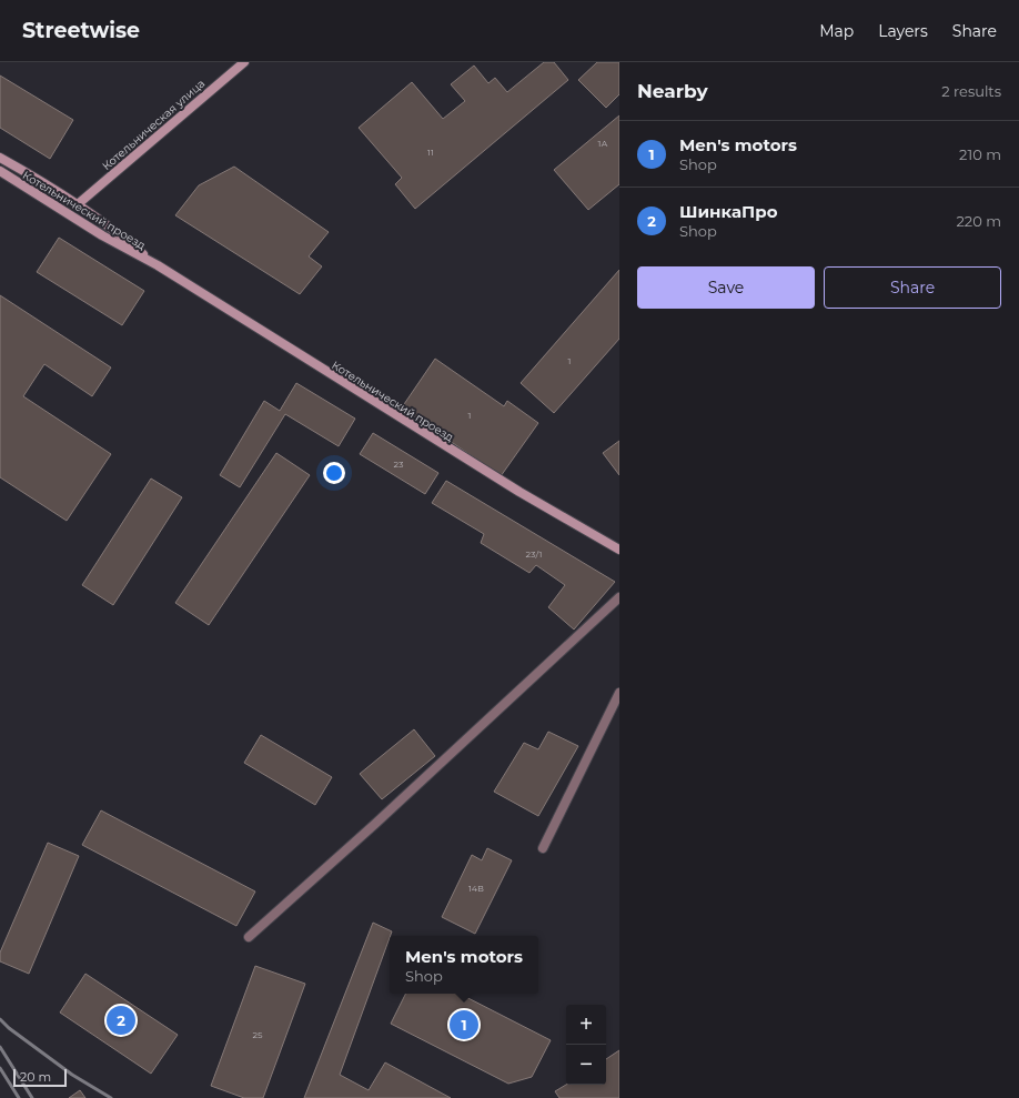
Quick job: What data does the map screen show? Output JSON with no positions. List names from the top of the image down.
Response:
{
  "streets": {
    "street": ["Котельническая улица", "Котельнический проезд"]
  },
  "crossings": [
    ["Котельническая улица", "Котельнический проезд"]
  ],
  "house_numbers": [
    "1А",
    "11",
    "1",
    "1",
    "23",
    "23/1",
    "14В",
    "25"
  ],
  "scale_bar": "20 m",
  "page": {
    "header": "Streetwise",
    "nav": ["Map", "Layers", "Share"],
    "heading": ["Nearby", "2 results"],
    "list": [
      {
        "mark": "1",
        "name": "Men's motors",
        "note": "Shop",
        "value": "210 m"
      },
      {
        "mark": "2",
        "name": "ШинкаПро",
        "note": "Shop",
        "value": "220 m"
      }
    ],
    "buttons": ["Save", "Share"],
    "popup": ["Men's motors", "Shop"],
    "pins": ["2", "1"],
    "map_buttons": ["+", "−"],
    "scale": "20 m"
  }
}
